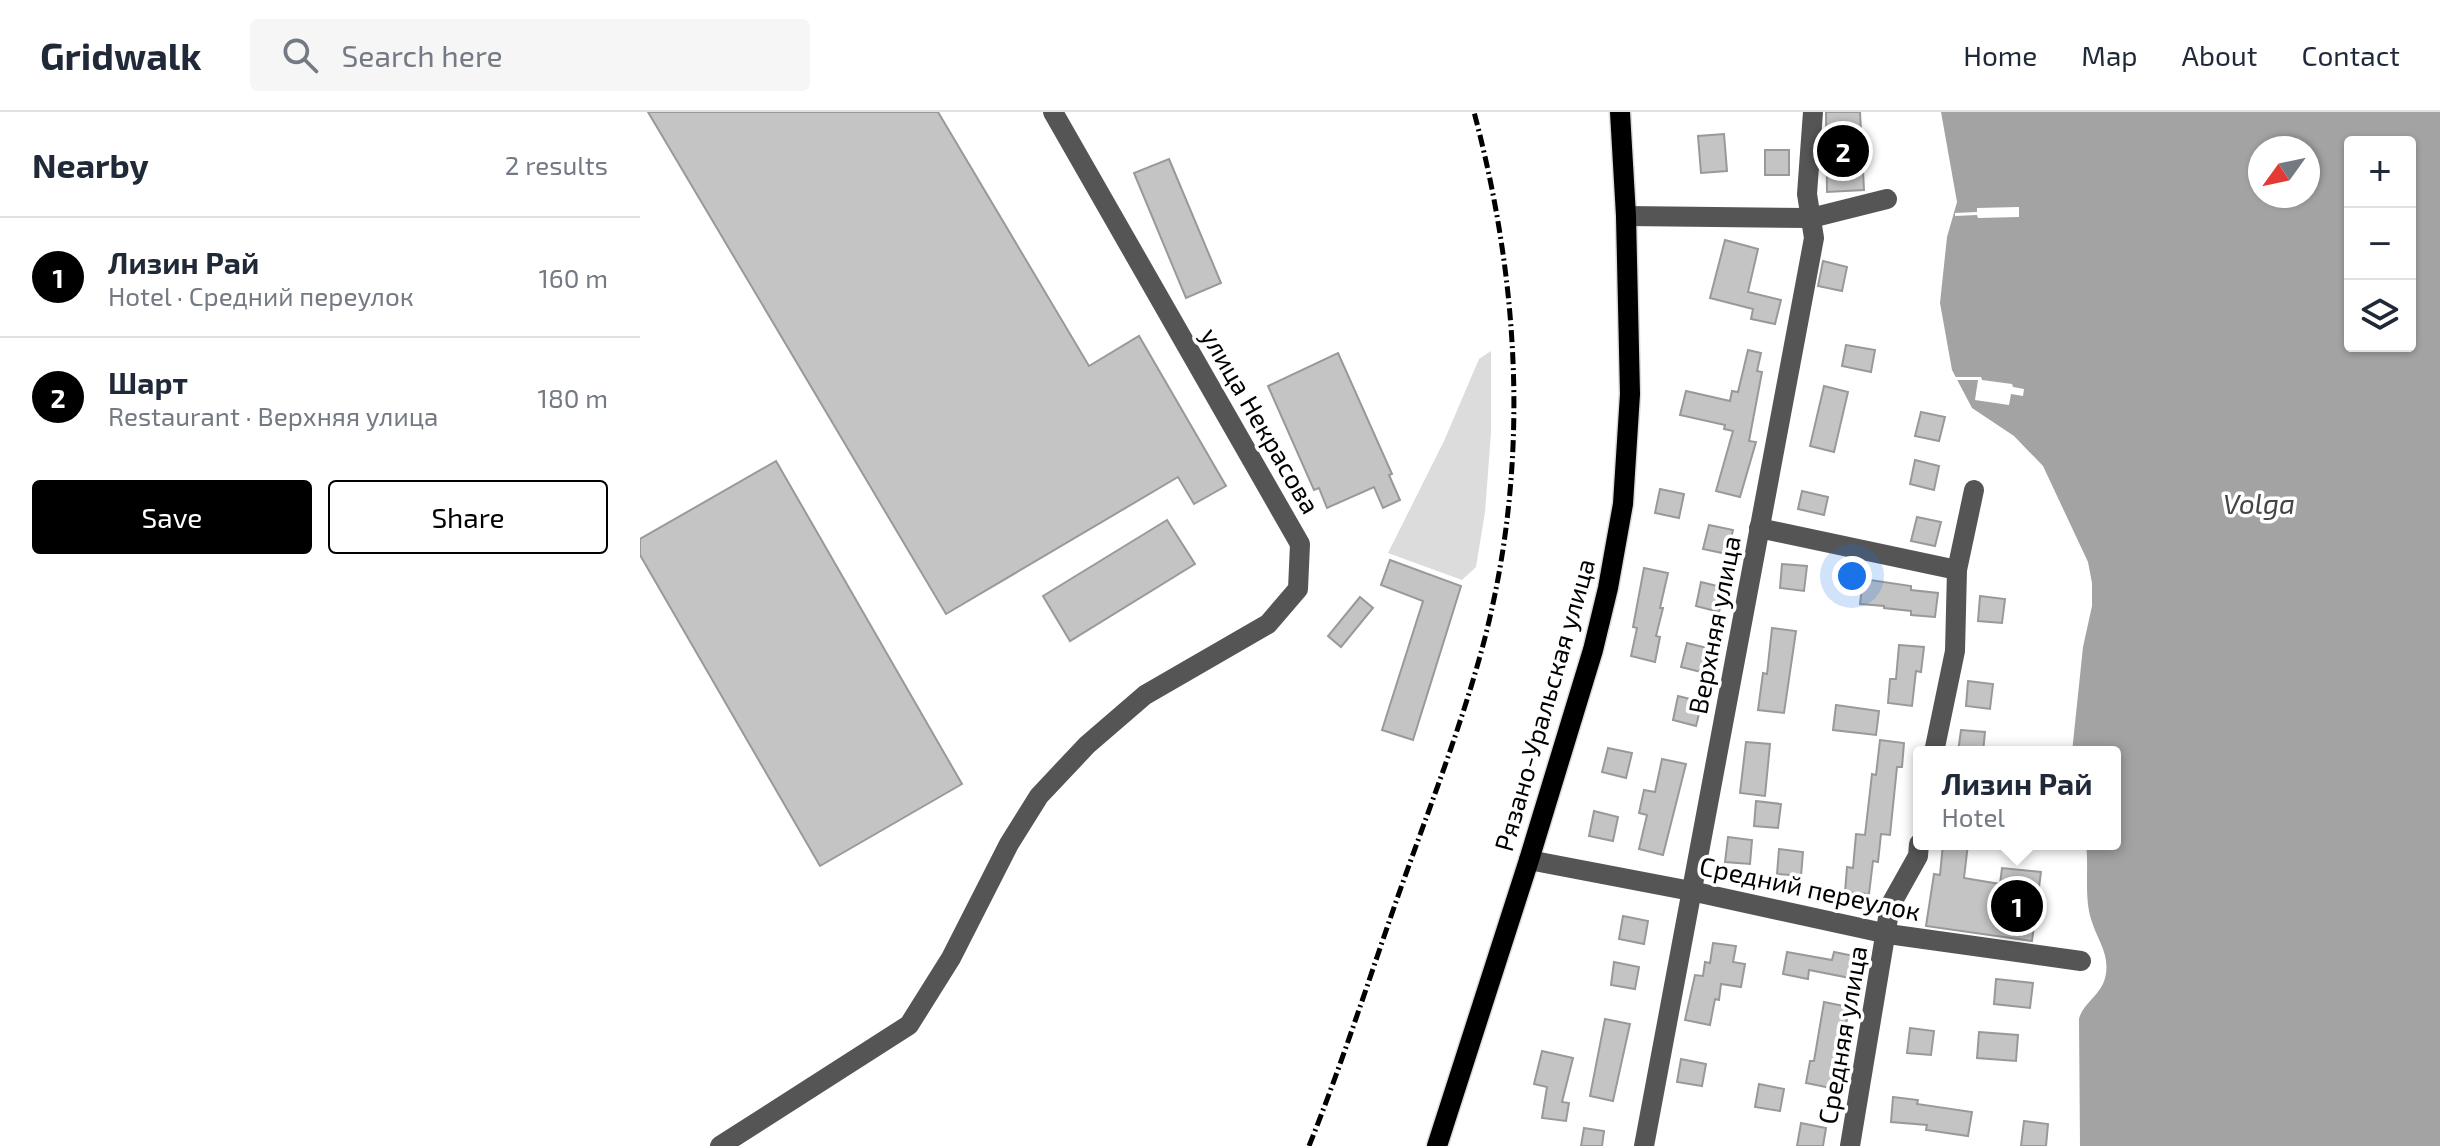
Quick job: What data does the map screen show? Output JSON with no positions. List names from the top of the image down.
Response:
{
  "streets": {
    "main road": ["Рязано-Уральская улица"],
    "street": [
      "улица Некрасова",
      "Верхняя улица",
      "Средний переулок",
      "Средняя улица"
    ]
  },
  "crossings": [
    ["Верхняя улица", "Средний переулок"],
    ["Рязано-Уральская улица", "Средний переулок"],
    ["Средний переулок", "Средняя улица"]
  ],
  "water": ["Volga"],
  "north": "bottom left",
  "page": {
    "header": "Gridwalk",
    "search": "Search here",
    "nav": [
      "Home",
      "Map",
      "About",
      "Contact"
    ],
    "heading": ["Nearby", "2 results"],
    "pins": ["2", "1"],
    "map_buttons": ["+", "−"],
    "list": [
      {
        "mark": "1",
        "name": "Лизин Рай",
        "note": "Hotel · Средний переулок",
        "value": "160 m"
      },
      {
        "mark": "2",
        "name": "Шарт",
        "note": "Restaurant · Верхняя улица",
        "value": "180 m"
      }
    ],
    "buttons": ["Save", "Share"],
    "popup": ["Лизин Рай", "Hotel"]
  }
}
